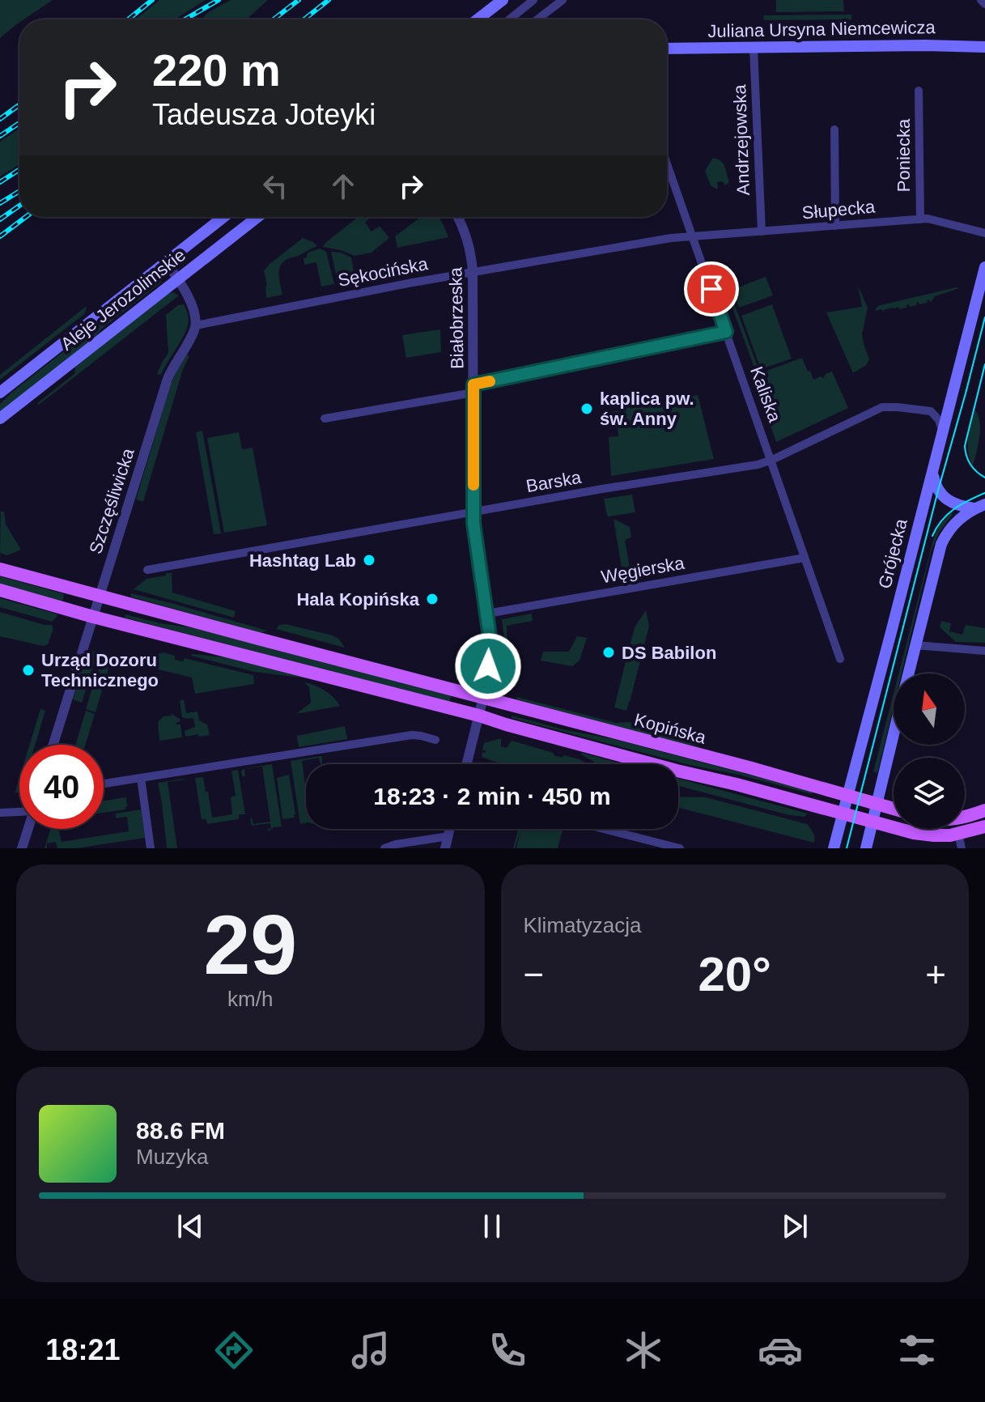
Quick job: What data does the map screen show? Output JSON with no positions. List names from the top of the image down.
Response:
{
  "streets": {
    "main road": [
      "Juliana Ursyna Niemcewicza",
      "Aleje Jerozolimskie",
      "Grójecka",
      "Kopińska"
    ],
    "street": [
      "Andrzejowska",
      "Poniecka",
      "Słupecka",
      "Sękocińska",
      "Białobrzeska",
      "Kaliska",
      "Barska",
      "Szczęśliwicka",
      "Węgierska"
    ]
  },
  "crossings": [
    ["Juliana Ursyna Niemcewicza", "Andrzejowska"],
    ["Andrzejowska", "Słupecka"],
    ["Poniecka", "Słupecka"],
    ["Słupecka", "Sękocińska"],
    ["Słupecka", "Kaliska"],
    ["Sękocińska", "Białobrzeska"],
    ["Sękocińska", "Kaliska"],
    ["Sękocińska", "Szczęśliwicka"],
    ["Białobrzeska", "Barska"],
    ["Białobrzeska", "Węgierska"],
    ["Białobrzeska", "Kopińska"],
    ["Kaliska", "Barska"],
    ["Kaliska", "Węgierska"],
    ["Barska", "Grójecka"],
    ["Szczęśliwicka", "Kopińska"],
    ["Grójecka", "Kopińska"]
  ],
  "places": [
    "kaplica pw. św. Anny",
    "Hashtag Lab",
    "Hala Kopińska",
    "DS Babilon",
    "Urząd Dozoru Technicznego"
  ],
  "north": "top",
  "page": {
    "turn": ["220 m", "Tadeusza Joteyki"],
    "limit": "40",
    "trip": "18:23 · 2 min · 450 m",
    "tile": [
      ["29", "km/h"],
      "Klimatyzacja"
    ],
    "heat": ["−", "20°", "+"],
    "song": ["88.6 FM", "Muzyka"],
    "tabs": "18:21"
  }
}
